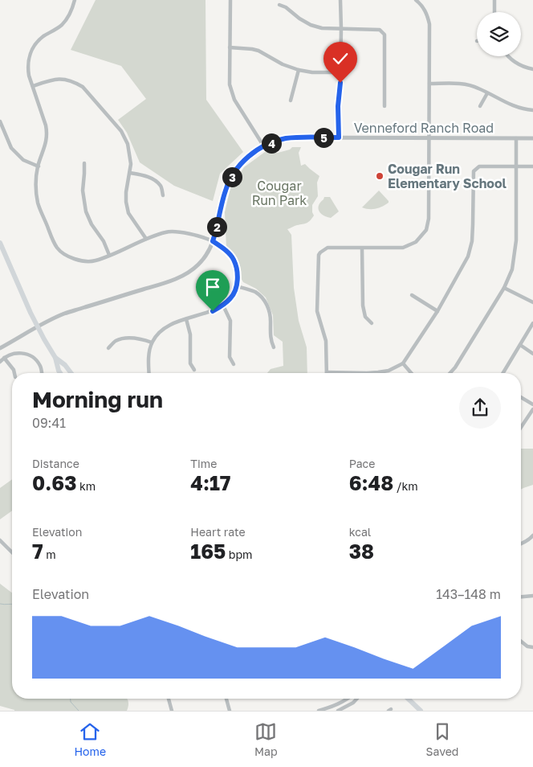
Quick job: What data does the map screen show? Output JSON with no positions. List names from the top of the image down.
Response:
{
  "streets": {
    "street": ["Venneford Ranch Road"]
  },
  "parks": ["Cougar Run Park"],
  "places": ["Cougar Run Elementary School"],
  "page": {
    "pins": [
      "5",
      "4",
      "3",
      "2"
    ],
    "heading": ["Morning run", "09:41"],
    "stats": [
      ["Distance", "0.63 km"],
      ["Time", "4:17"],
      ["Pace", "6:48 /km"],
      ["Elevation", "7 m"],
      ["Heart rate", "165 bpm"],
      ["kcal", "38"]
    ],
    "chart": ["Elevation", "143–148 m"],
    "tabs": ["Home", "Map", "Saved"]
  }
}
